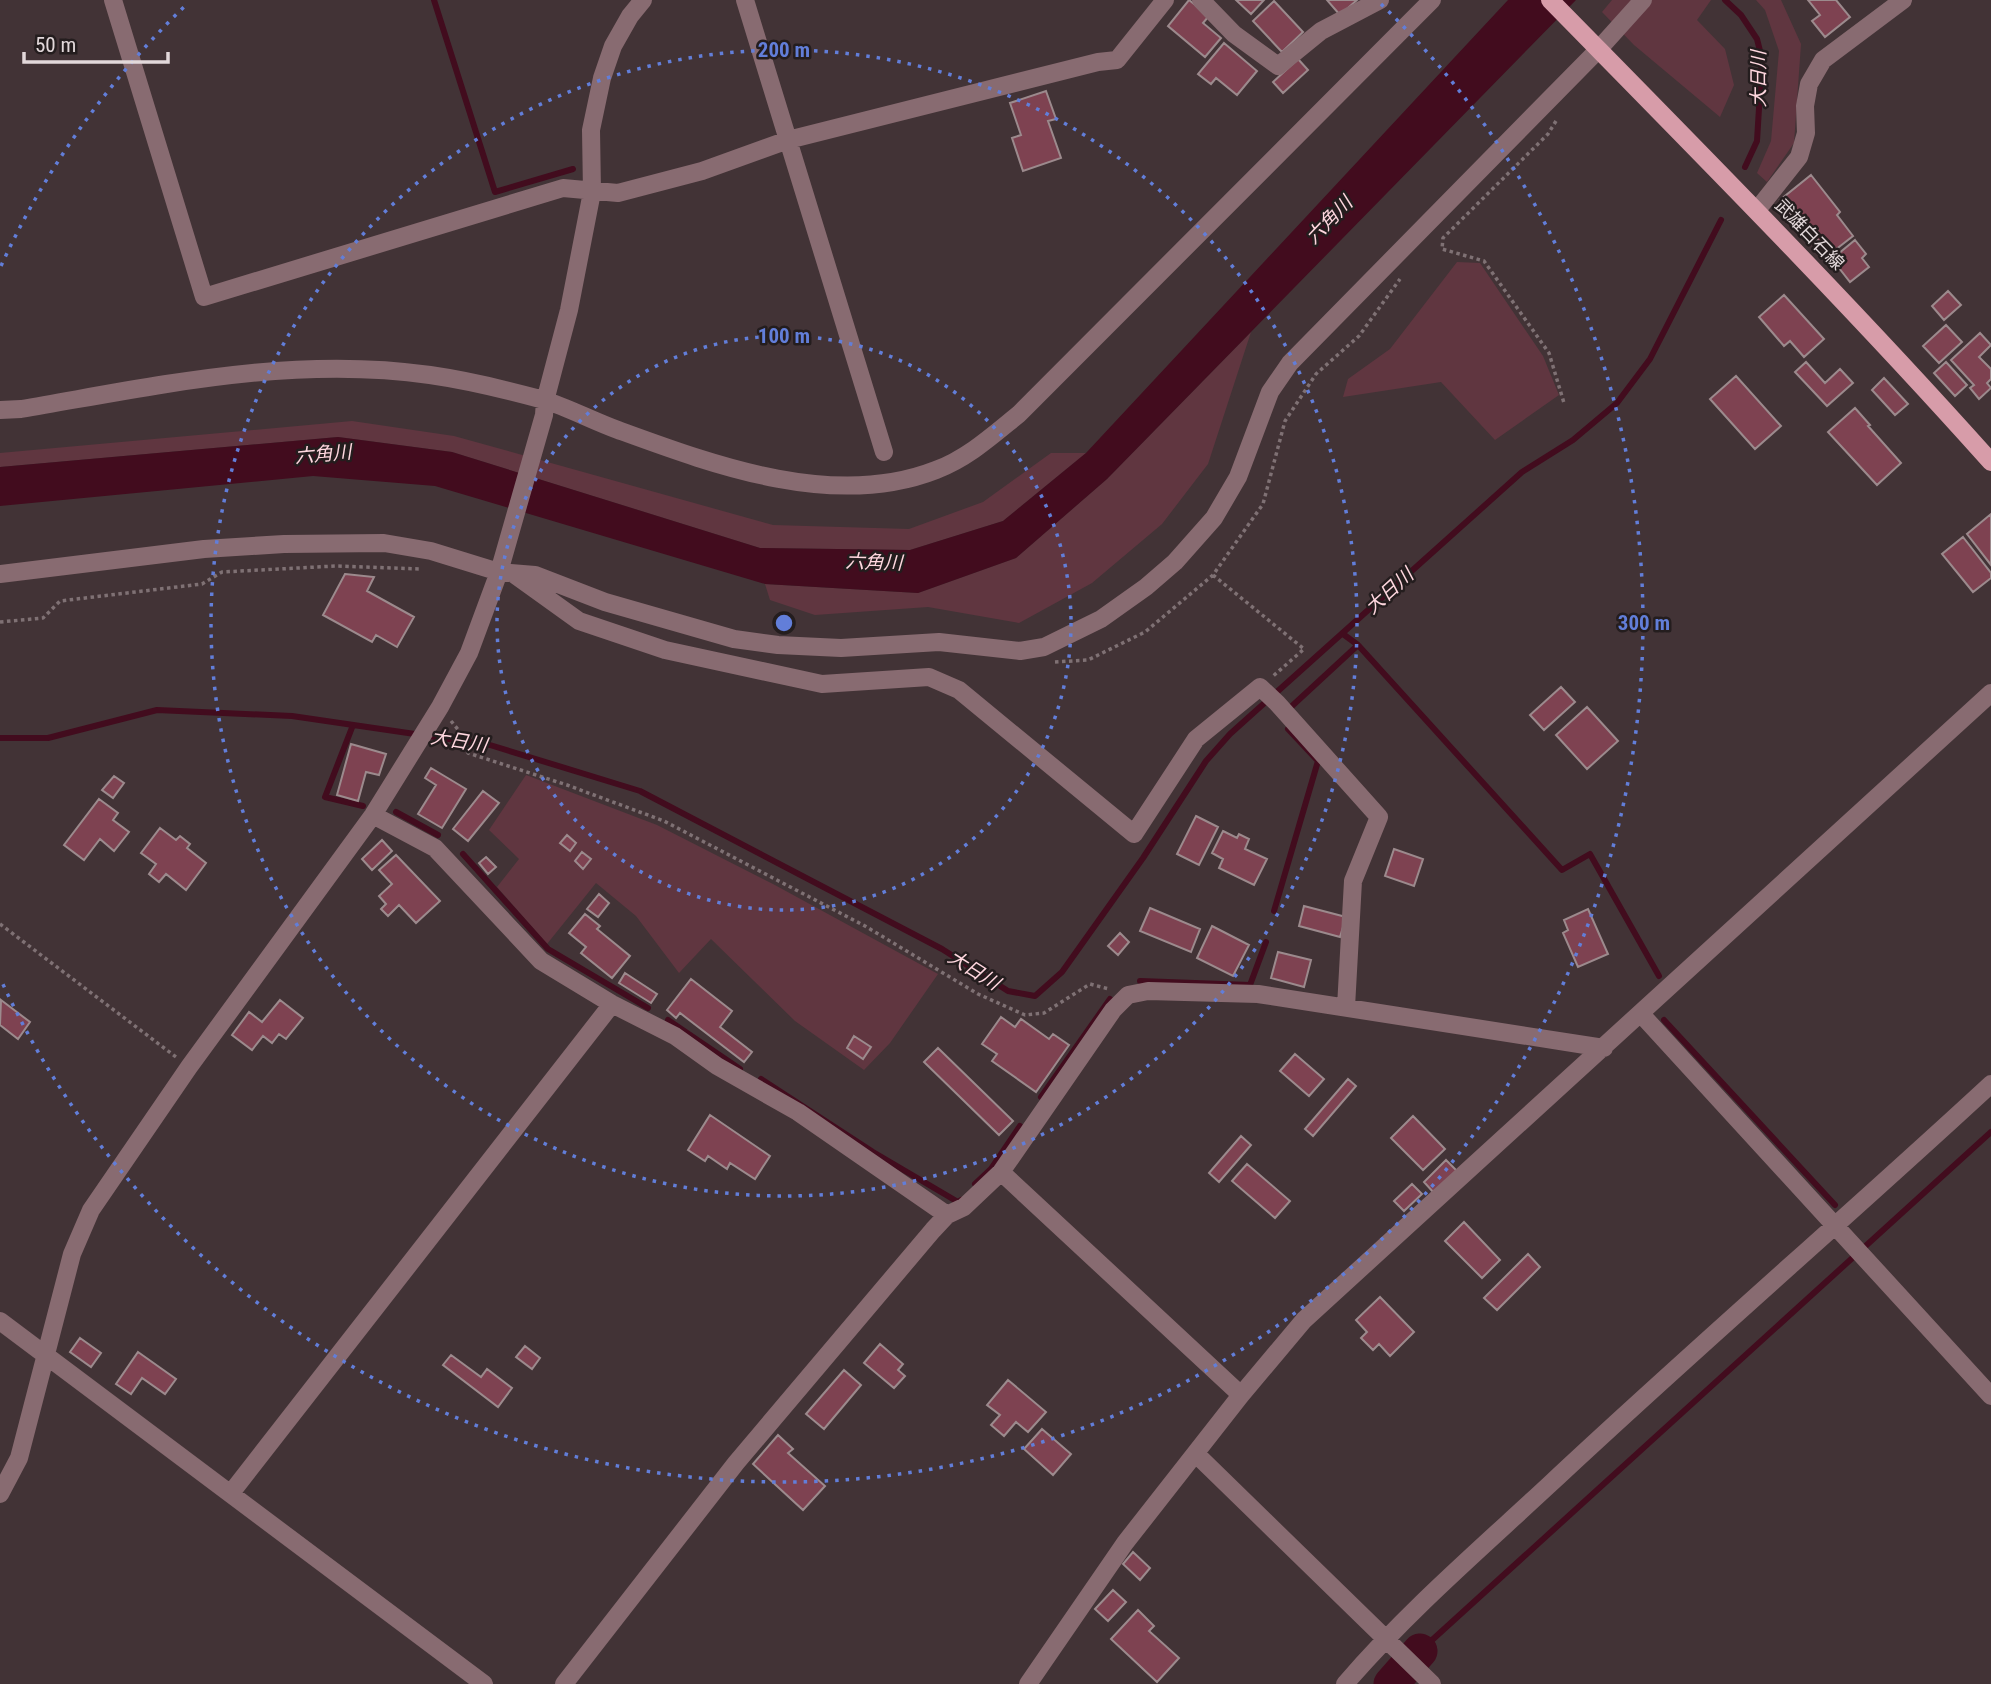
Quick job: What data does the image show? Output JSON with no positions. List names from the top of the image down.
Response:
{
  "streets": {
    "main road": ["武雄白石線"]
  },
  "water": ["大日川", "六角川"],
  "scale_bar": "50 m",
  "rings": ["200 m", "100 m", "300 m"]
}
